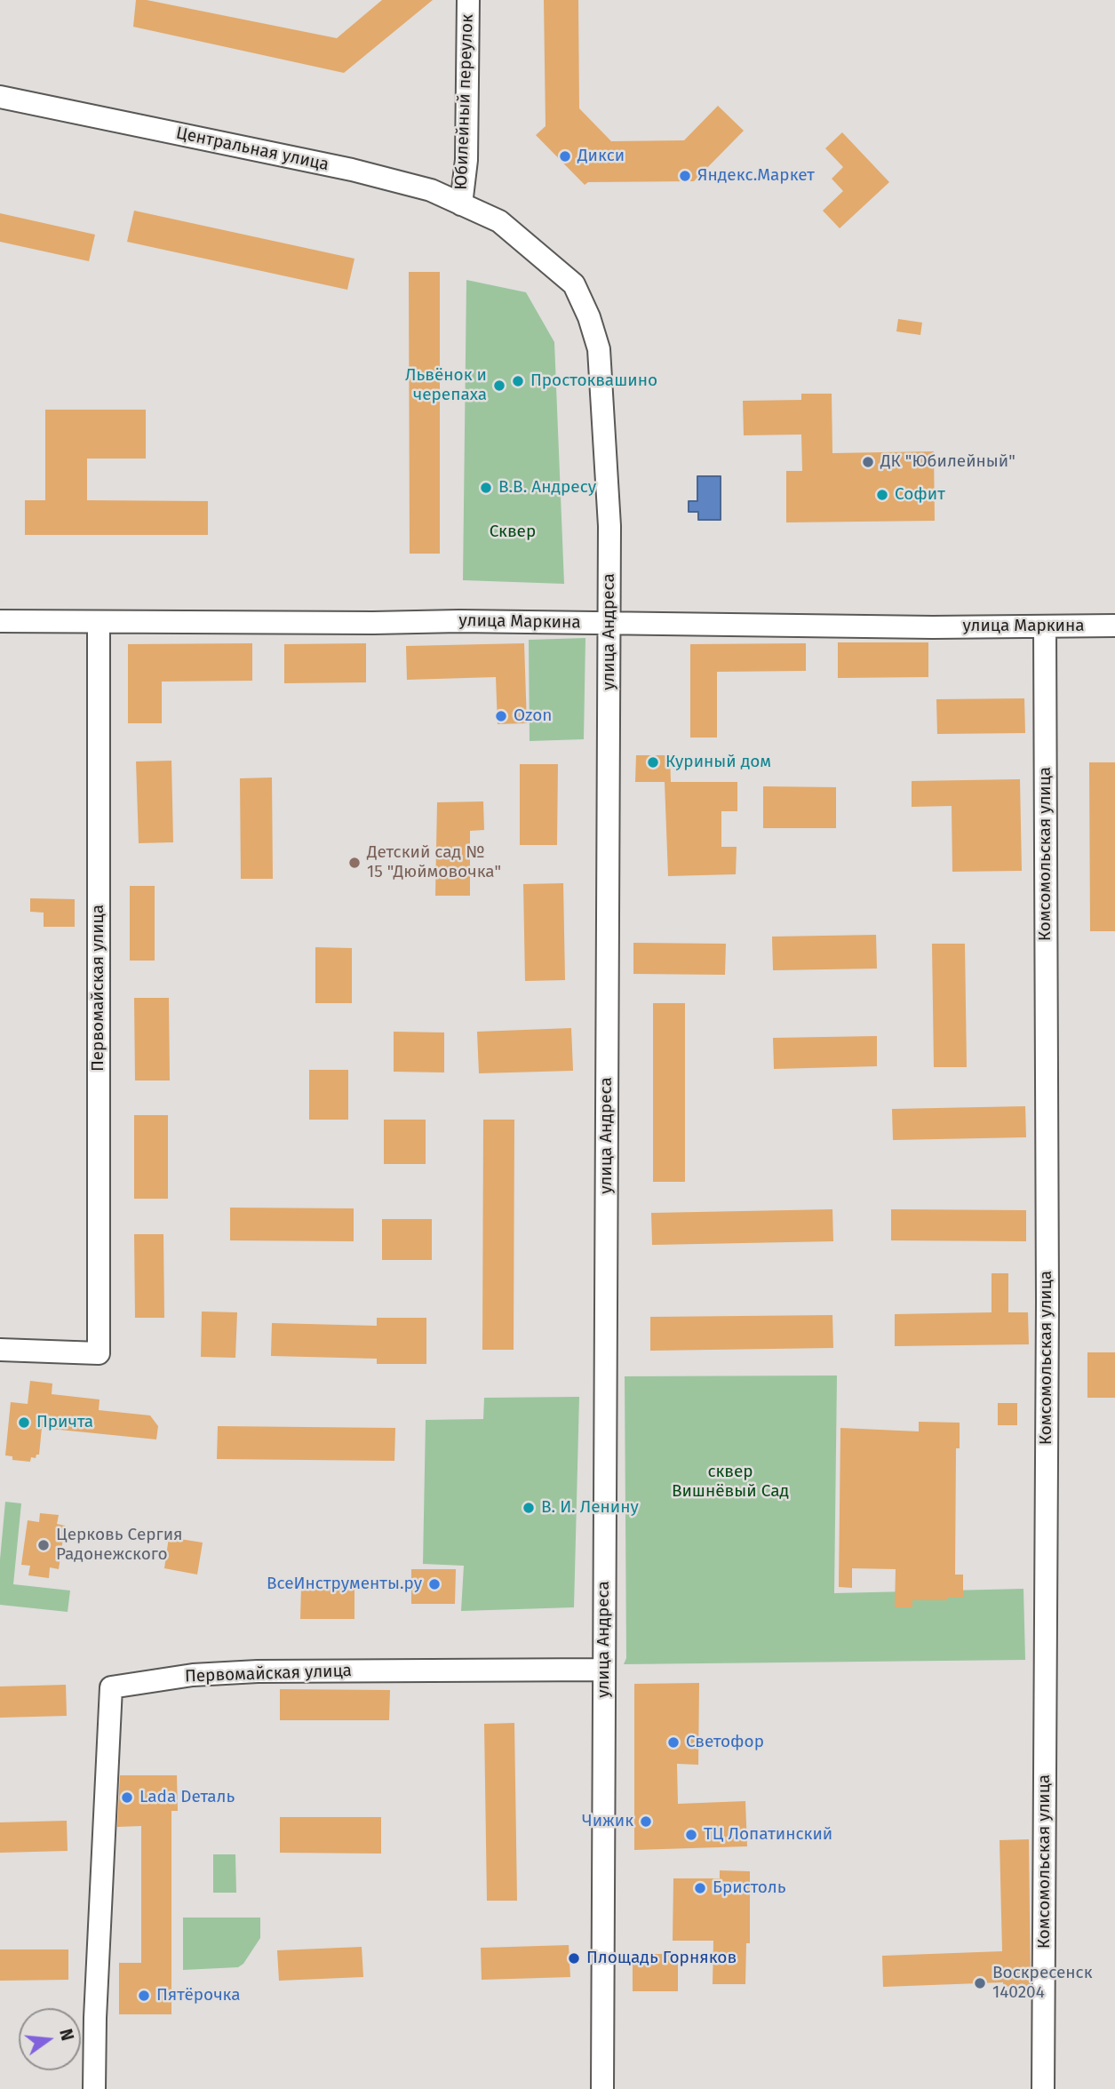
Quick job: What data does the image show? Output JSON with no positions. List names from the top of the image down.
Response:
{
  "streets": {
    "street": [
      "Юбилейный переулок",
      "Центральная улица",
      "улица Маркина",
      "улица Андреса",
      "Комсомольская улица",
      "Первомайская улица"
    ]
  },
  "crossings": [
    ["Юбилейный переулок", "Центральная улица"],
    ["Центральная улица", "улица Андреса"],
    ["улица Маркина", "улица Андреса"],
    ["улица Маркина", "Комсомольская улица"],
    ["улица Маркина", "Первомайская улица"],
    ["улица Андреса", "Первомайская улица"]
  ],
  "parks": ["Сквер", "сквер Вишнёвый Сад"],
  "places": [
    "Дикси",
    "Яндекс.Маркет",
    "Простоквашино",
    "Львёнок и черепаха",
    "ДК \"Юбилейный\"",
    "В.В. Андресу",
    "Софит",
    "Ozon",
    "Куриный дом",
    "Детский сад № 15 \"Дюймовочка\"",
    "Причта",
    "В. И. Ленину",
    "Церковь Сергия Радонежского",
    "ВсеИнструменты.ру",
    "Светофор",
    "Lada Dеталь",
    "Чижик",
    "ТЦ Лопатинский",
    "Бристоль",
    "Площадь Горняков",
    "Воскресенск 140204",
    "Пятёрочка"
  ],
  "north": "right"
}
